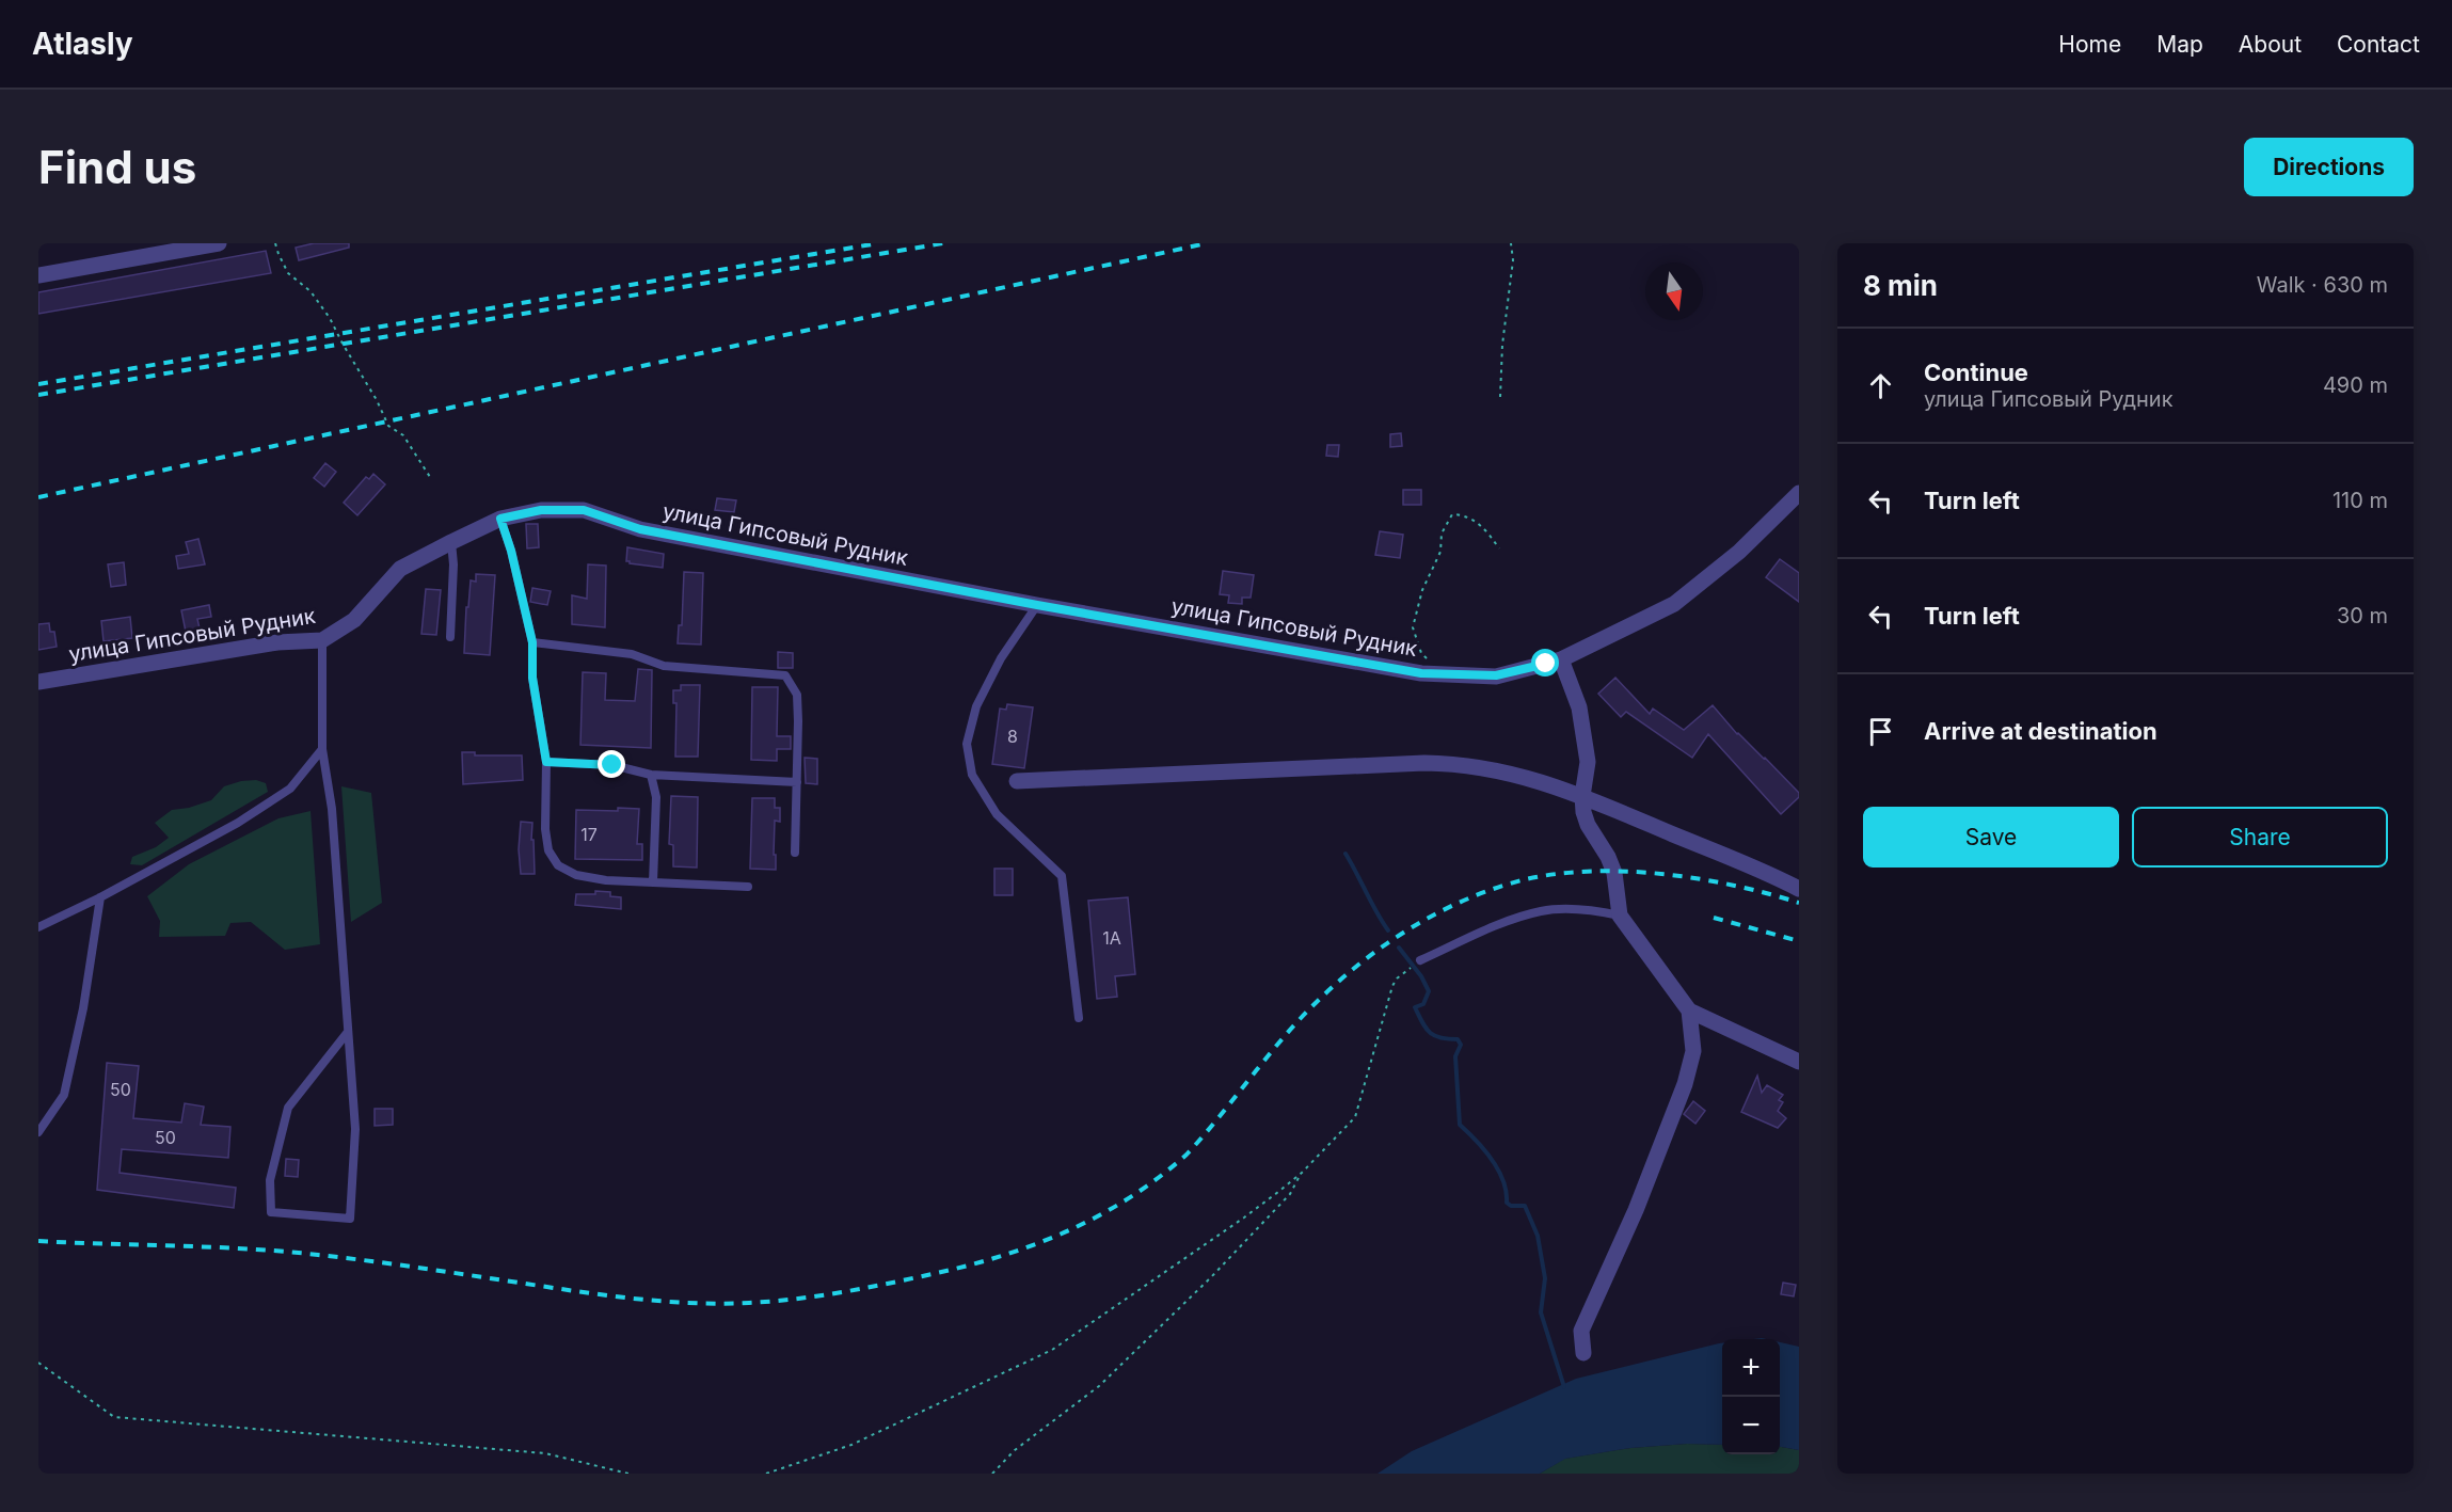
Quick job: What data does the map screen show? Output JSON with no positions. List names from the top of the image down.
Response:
{
  "streets": {
    "street": ["улица Гипсовый Рудник"]
  },
  "house_numbers": [
    "8",
    "17",
    "1А",
    "50",
    "50"
  ],
  "north": "bottom",
  "page": {
    "header": "Atlasly",
    "nav": [
      "Home",
      "Map",
      "About",
      "Contact"
    ],
    "buttons": [
      "Directions",
      ["Save", "Share"]
    ],
    "title": "Find us",
    "heading": ["8 min", "Walk · 630 m"],
    "list": [
      ["Continue", "улица Гипсовый Рудник", "490 m"],
      ["Turn left", "110 m"],
      ["Turn left", "30 m"],
      "Arrive at destination"
    ],
    "map_buttons": ["+", "−"]
  }
}
